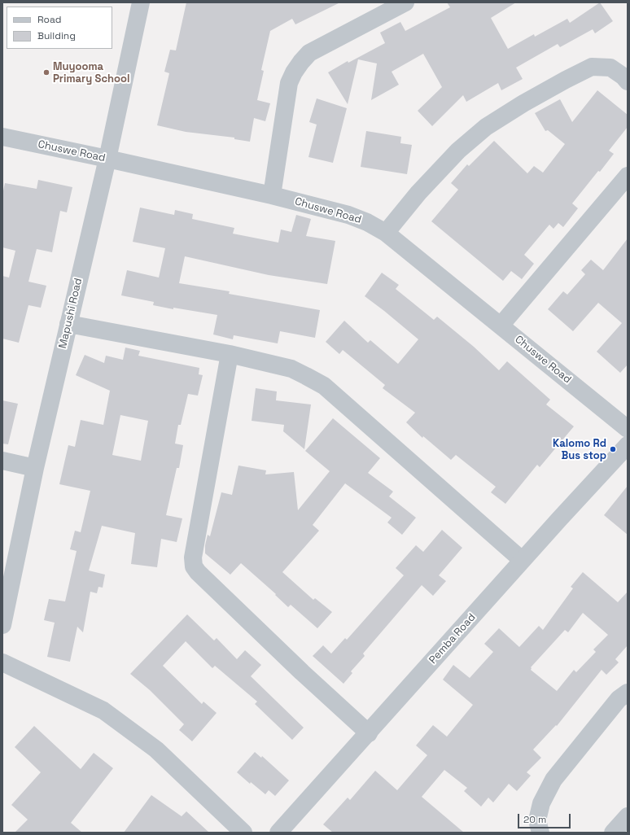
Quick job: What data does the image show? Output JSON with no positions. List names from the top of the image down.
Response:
{
  "streets": {
    "street": ["Chuswe Road", "Mapushi Road", "Pemba Road"]
  },
  "crossings": [
    ["Chuswe Road", "Mapushi Road"]
  ],
  "places": ["Muyooma Primary School", "Kalomo Rd Bus stop"],
  "legend": ["Road", "Building"],
  "scale_bar": "20 m"
}
